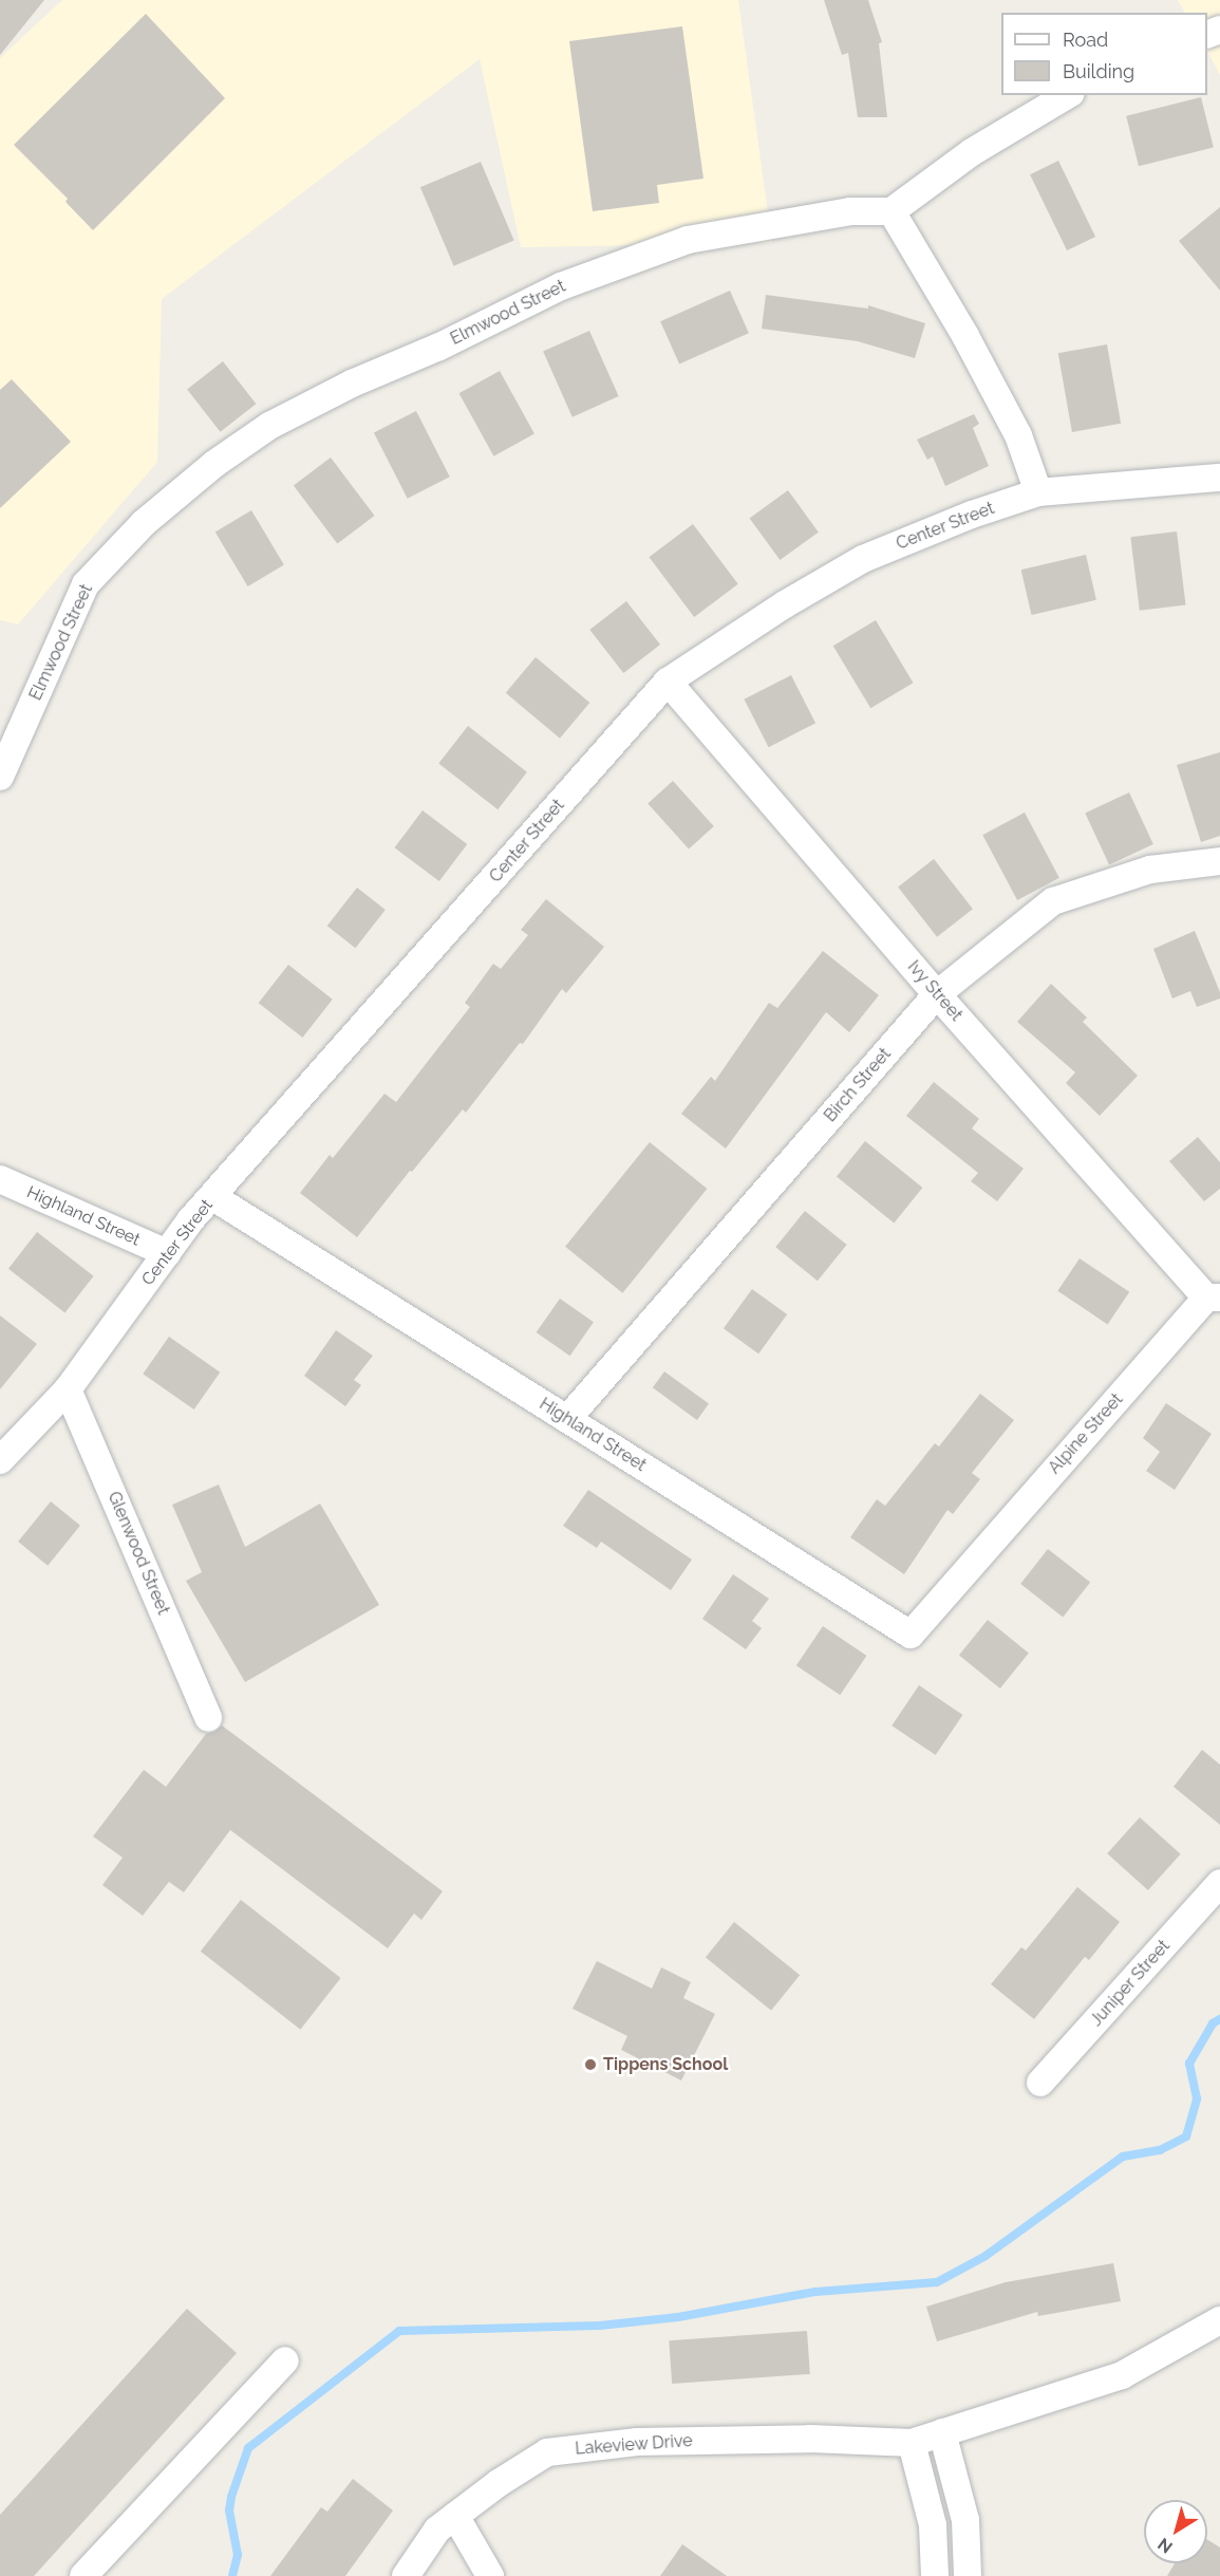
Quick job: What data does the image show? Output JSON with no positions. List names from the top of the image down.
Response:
{
  "streets": {
    "street": [
      "Elmwood Street",
      "Center Street",
      "Ivy Street",
      "Birch Street",
      "Highland Street",
      "Alpine Street",
      "Glenwood Street",
      "Juniper Street",
      "Lakeview Drive"
    ]
  },
  "crossings": [
    ["Center Street", "Ivy Street"],
    ["Center Street", "Highland Street"],
    ["Center Street", "Glenwood Street"],
    ["Ivy Street", "Birch Street"],
    ["Ivy Street", "Alpine Street"],
    ["Birch Street", "Highland Street"],
    ["Highland Street", "Alpine Street"]
  ],
  "places": ["Tippens School"],
  "legend": ["Road", "Building"],
  "north": "bottom left"
}
